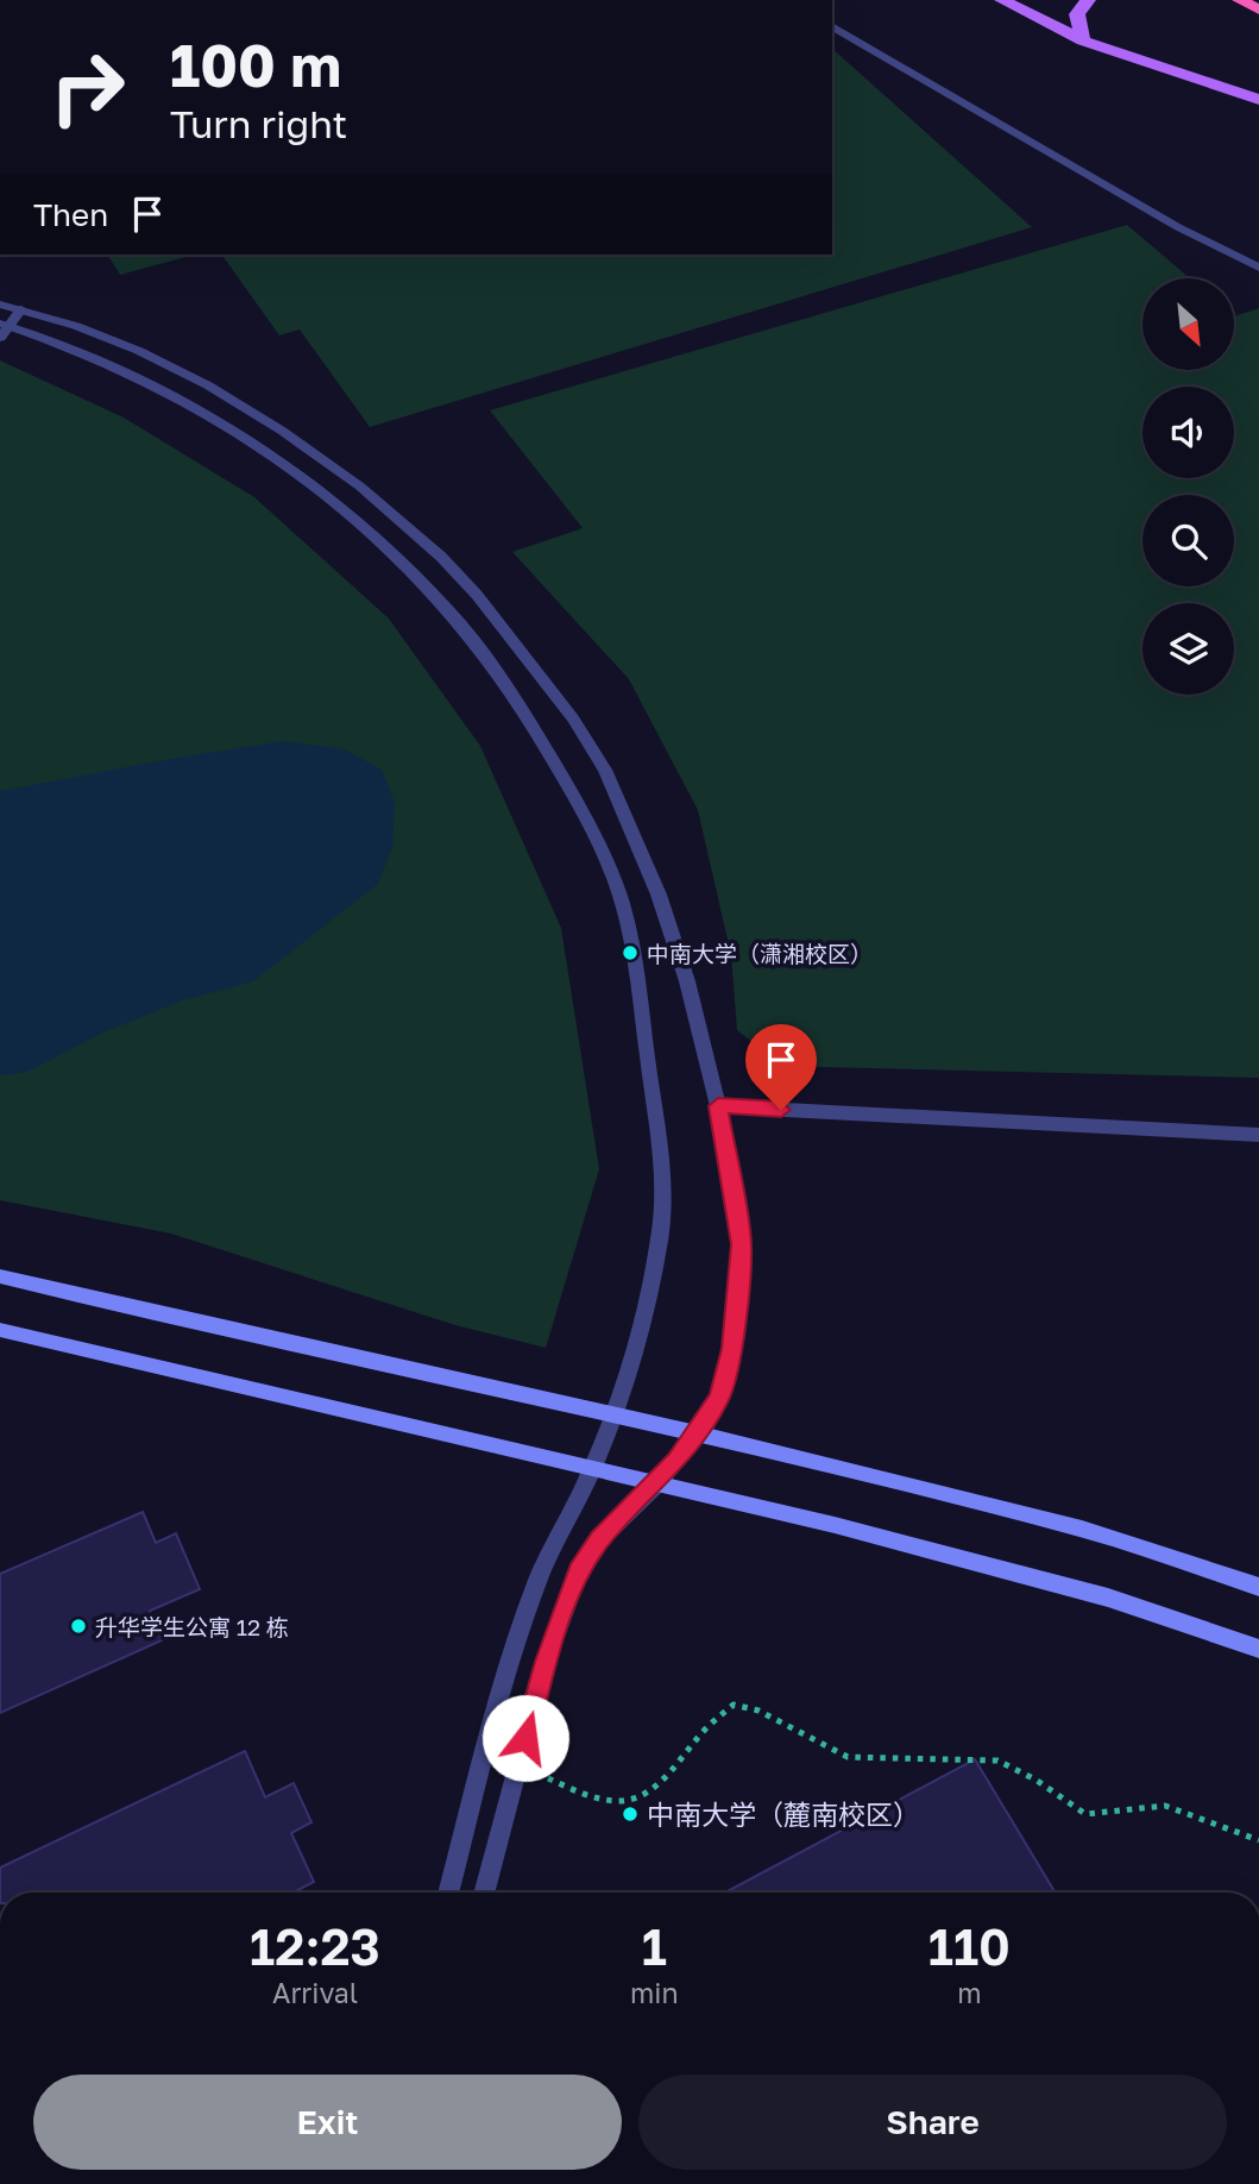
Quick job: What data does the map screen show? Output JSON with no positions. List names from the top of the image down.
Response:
{
  "places": ["中南大学（潇湘校区）", "升华学生公寓 12 栋", "中南大学（麓南校区）"],
  "north": "bottom right",
  "page": {
    "turn": ["100 m", "Turn right"],
    "then": "Then",
    "eta": [
      "12:23",
      "Arrival",
      "1",
      "min",
      "110",
      "m"
    ],
    "buttons": ["Exit", "Share"]
  }
}
